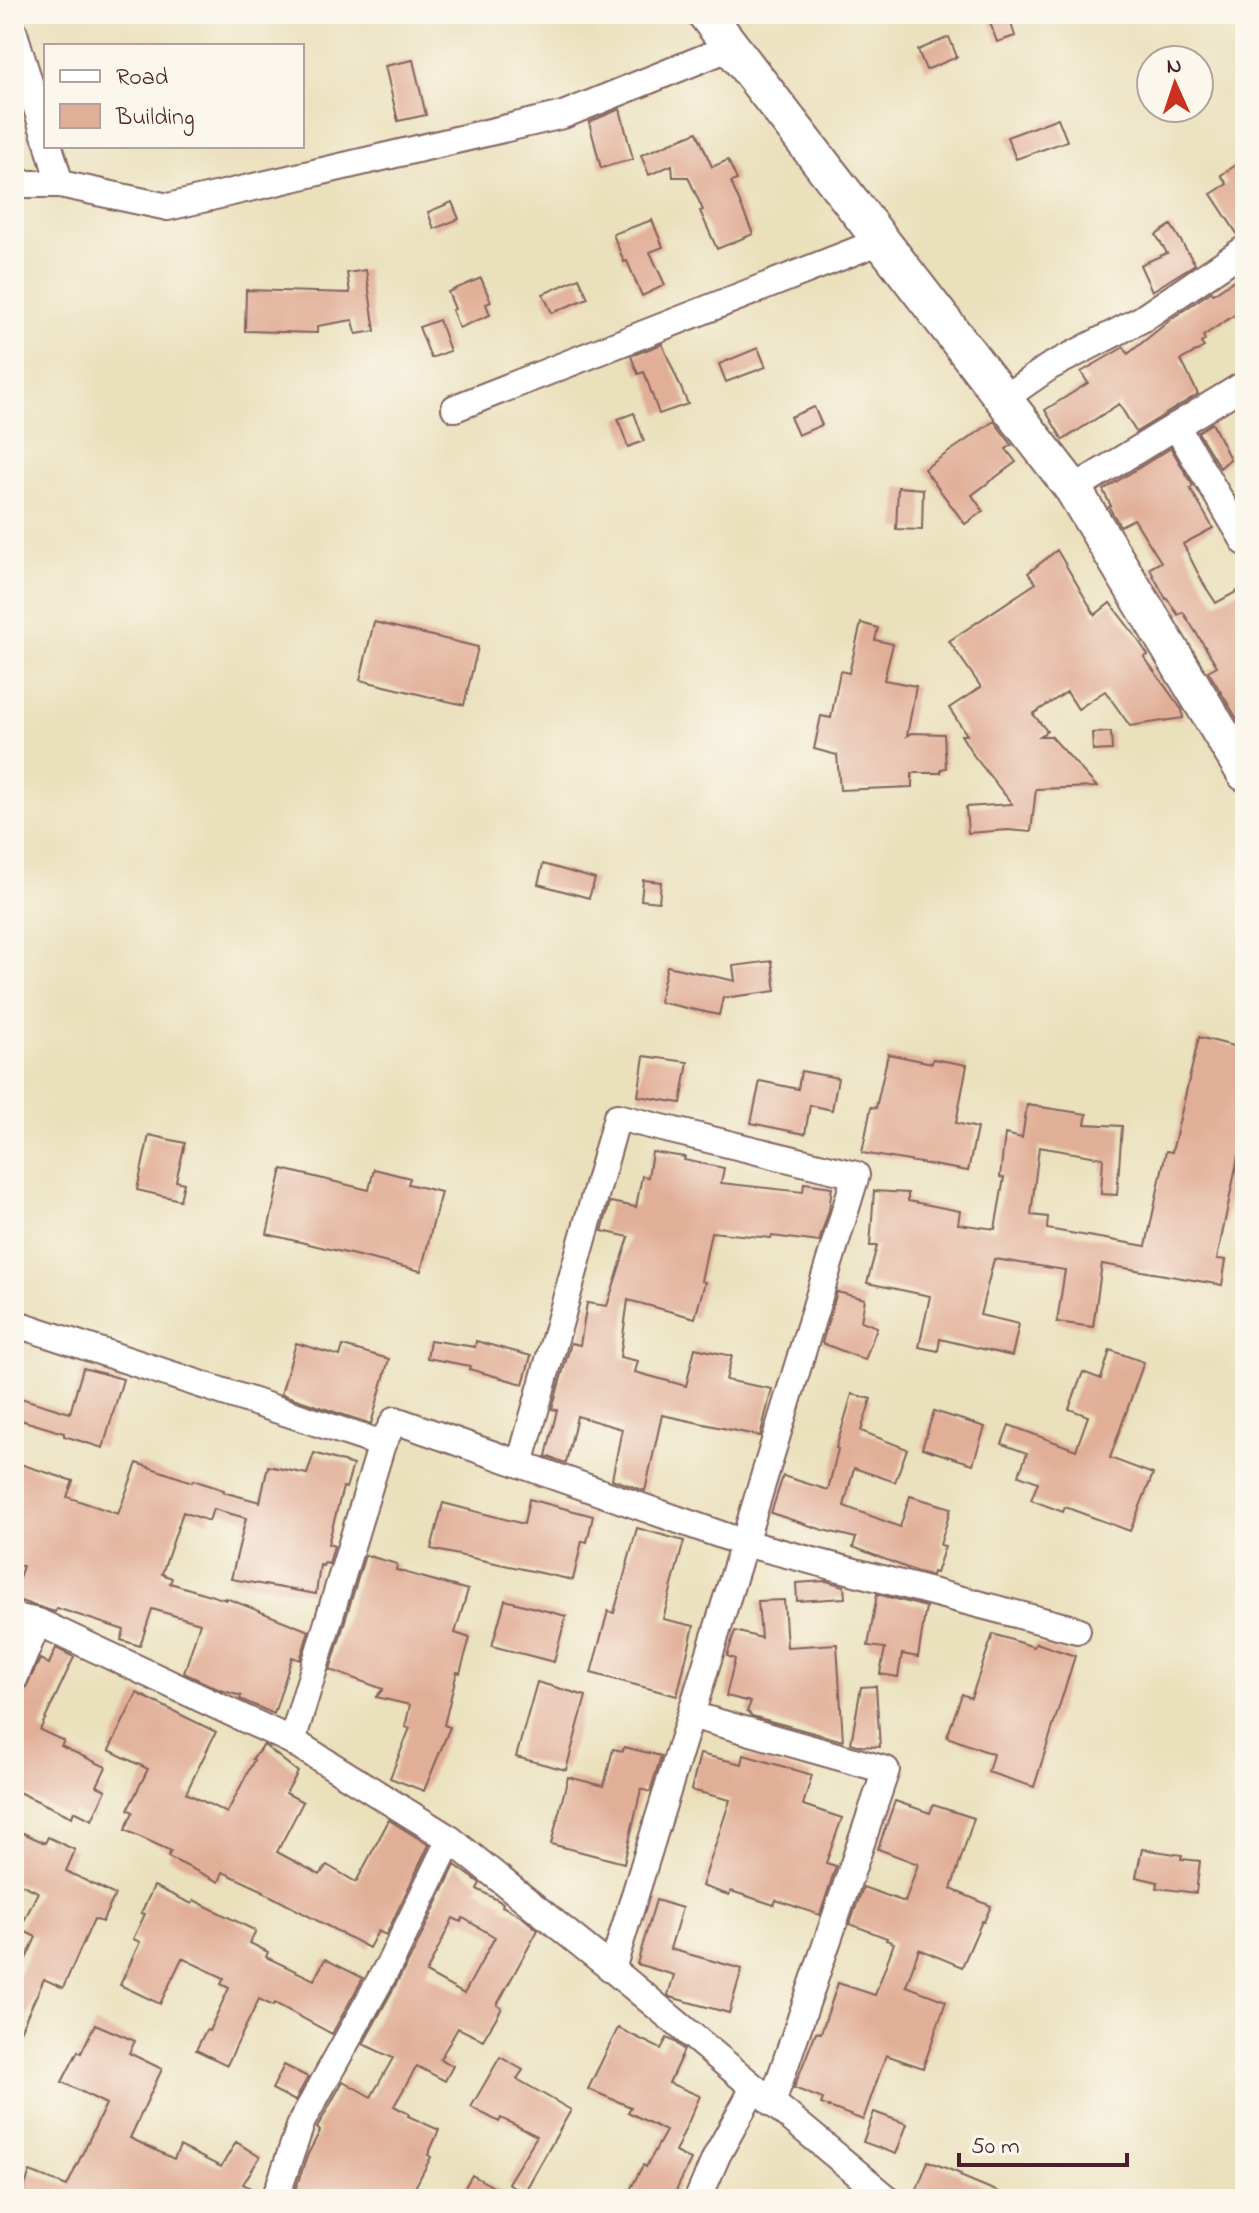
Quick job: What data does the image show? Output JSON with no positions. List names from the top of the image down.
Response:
{
  "legend": ["Road", "Building"],
  "scale_bar": "50 m",
  "north": "top"
}
